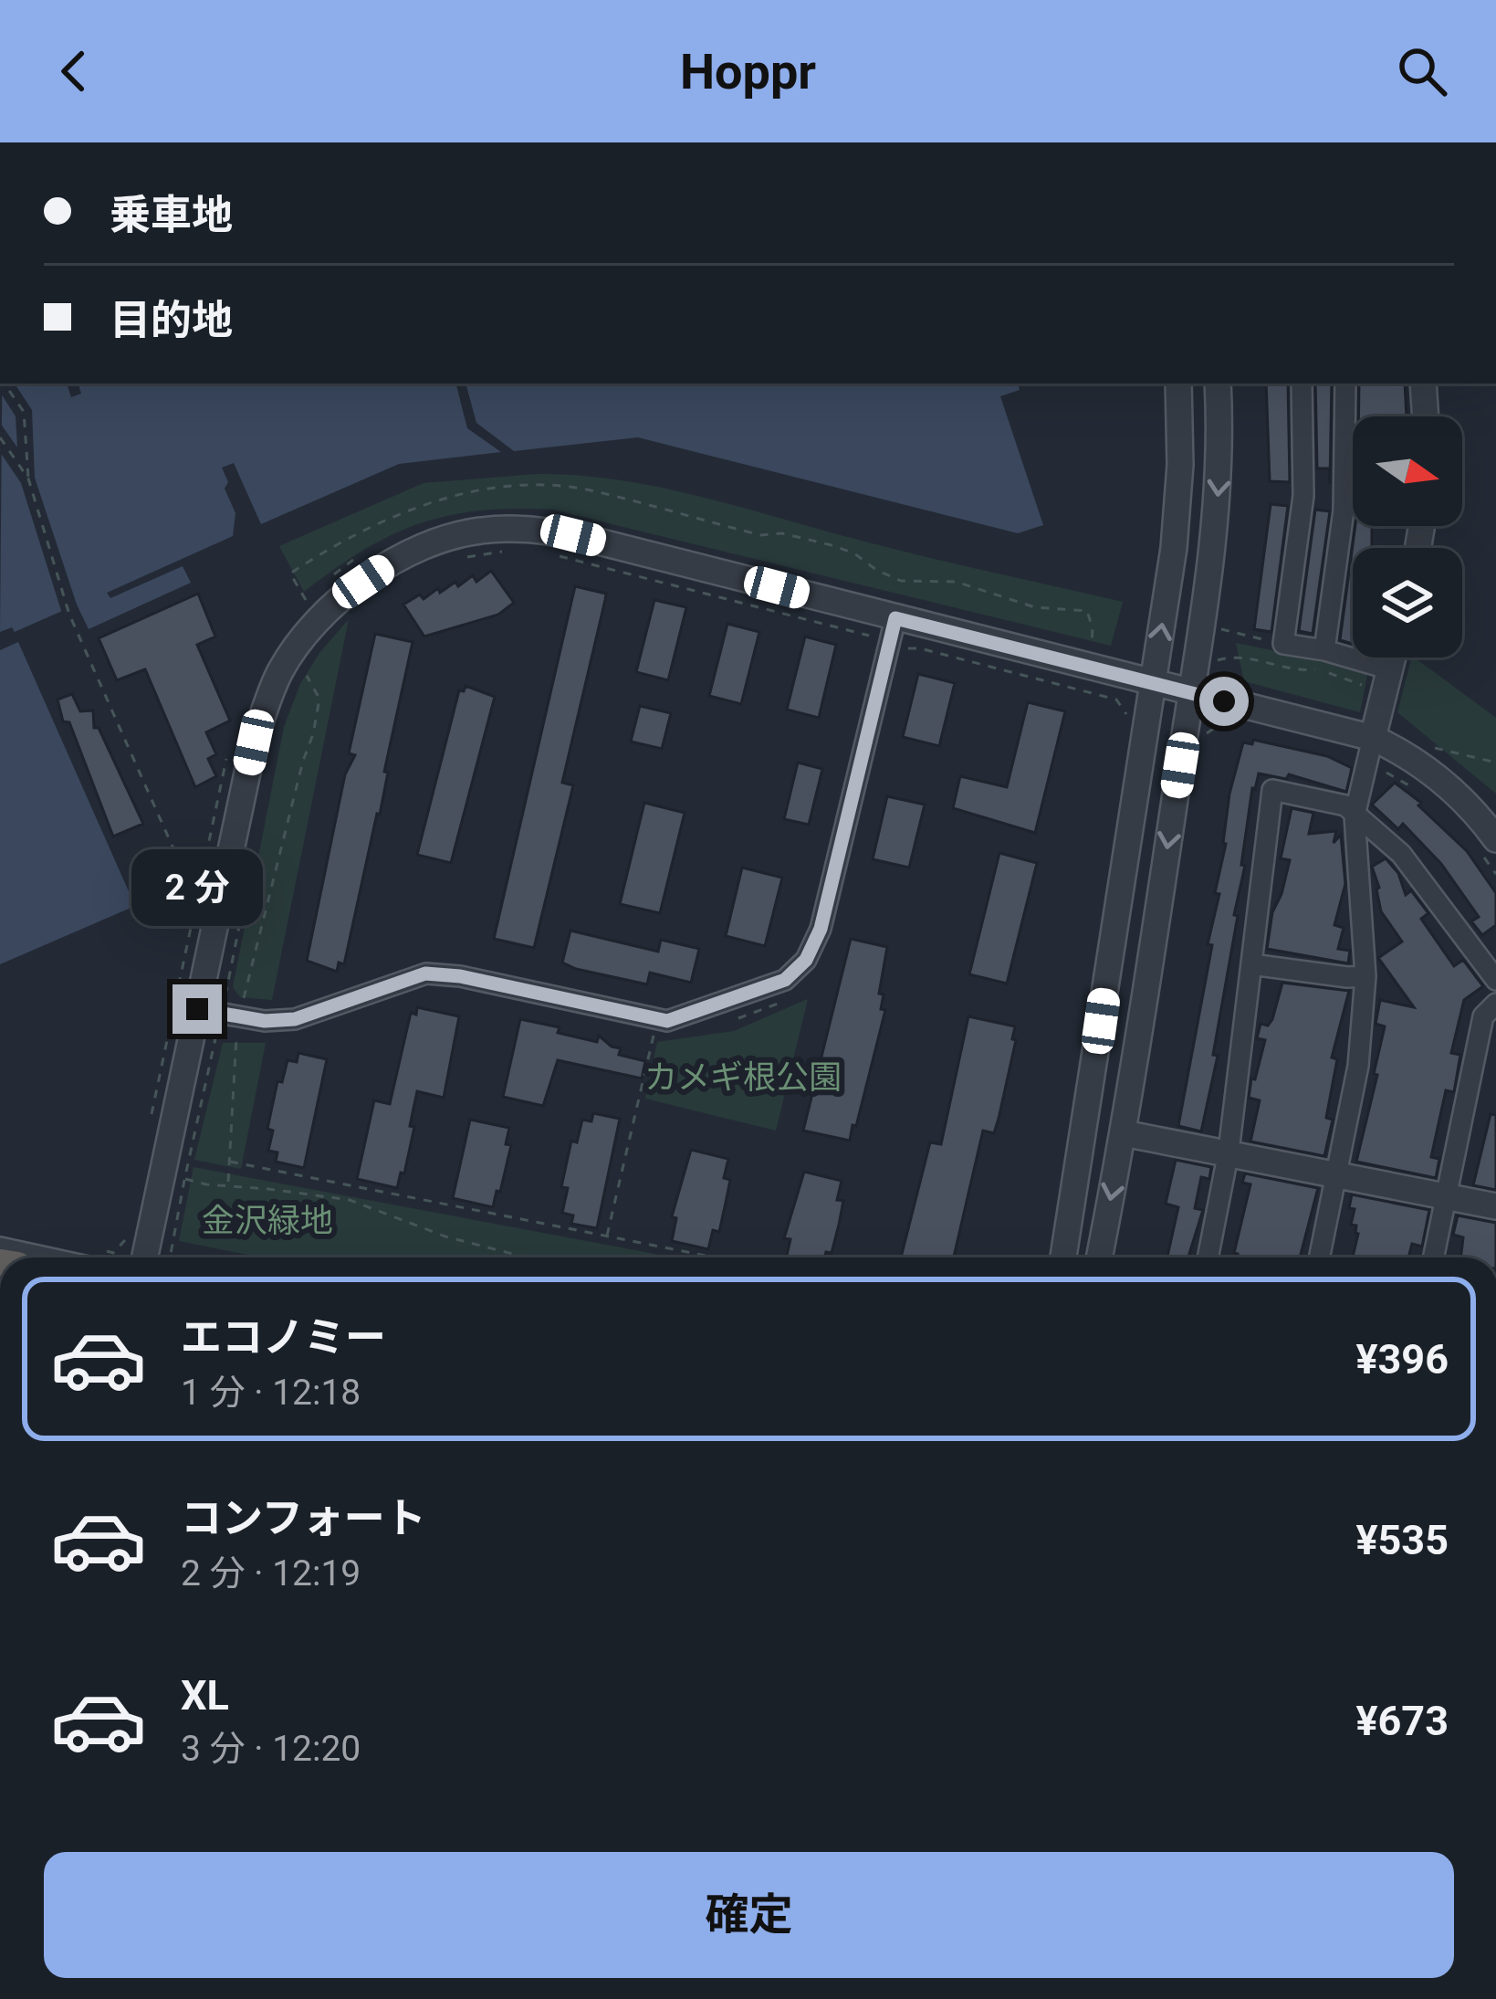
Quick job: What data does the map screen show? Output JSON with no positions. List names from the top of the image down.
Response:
{
  "parks": ["カメギ根公園", "金沢緑地"],
  "north": "right",
  "page": {
    "header": "Hoppr",
    "banner": ["乗車地", "目的地"],
    "bubble": "2 分",
    "list": [
      {
        "name": "エコノミー",
        "note": "1 分 · 12:18",
        "value": "¥396"
      },
      {
        "name": "コンフォート",
        "note": "2 分 · 12:19",
        "value": "¥535"
      },
      {
        "name": "XL",
        "note": "3 分 · 12:20",
        "value": "¥673"
      }
    ],
    "buttons": "確定"
  }
}
